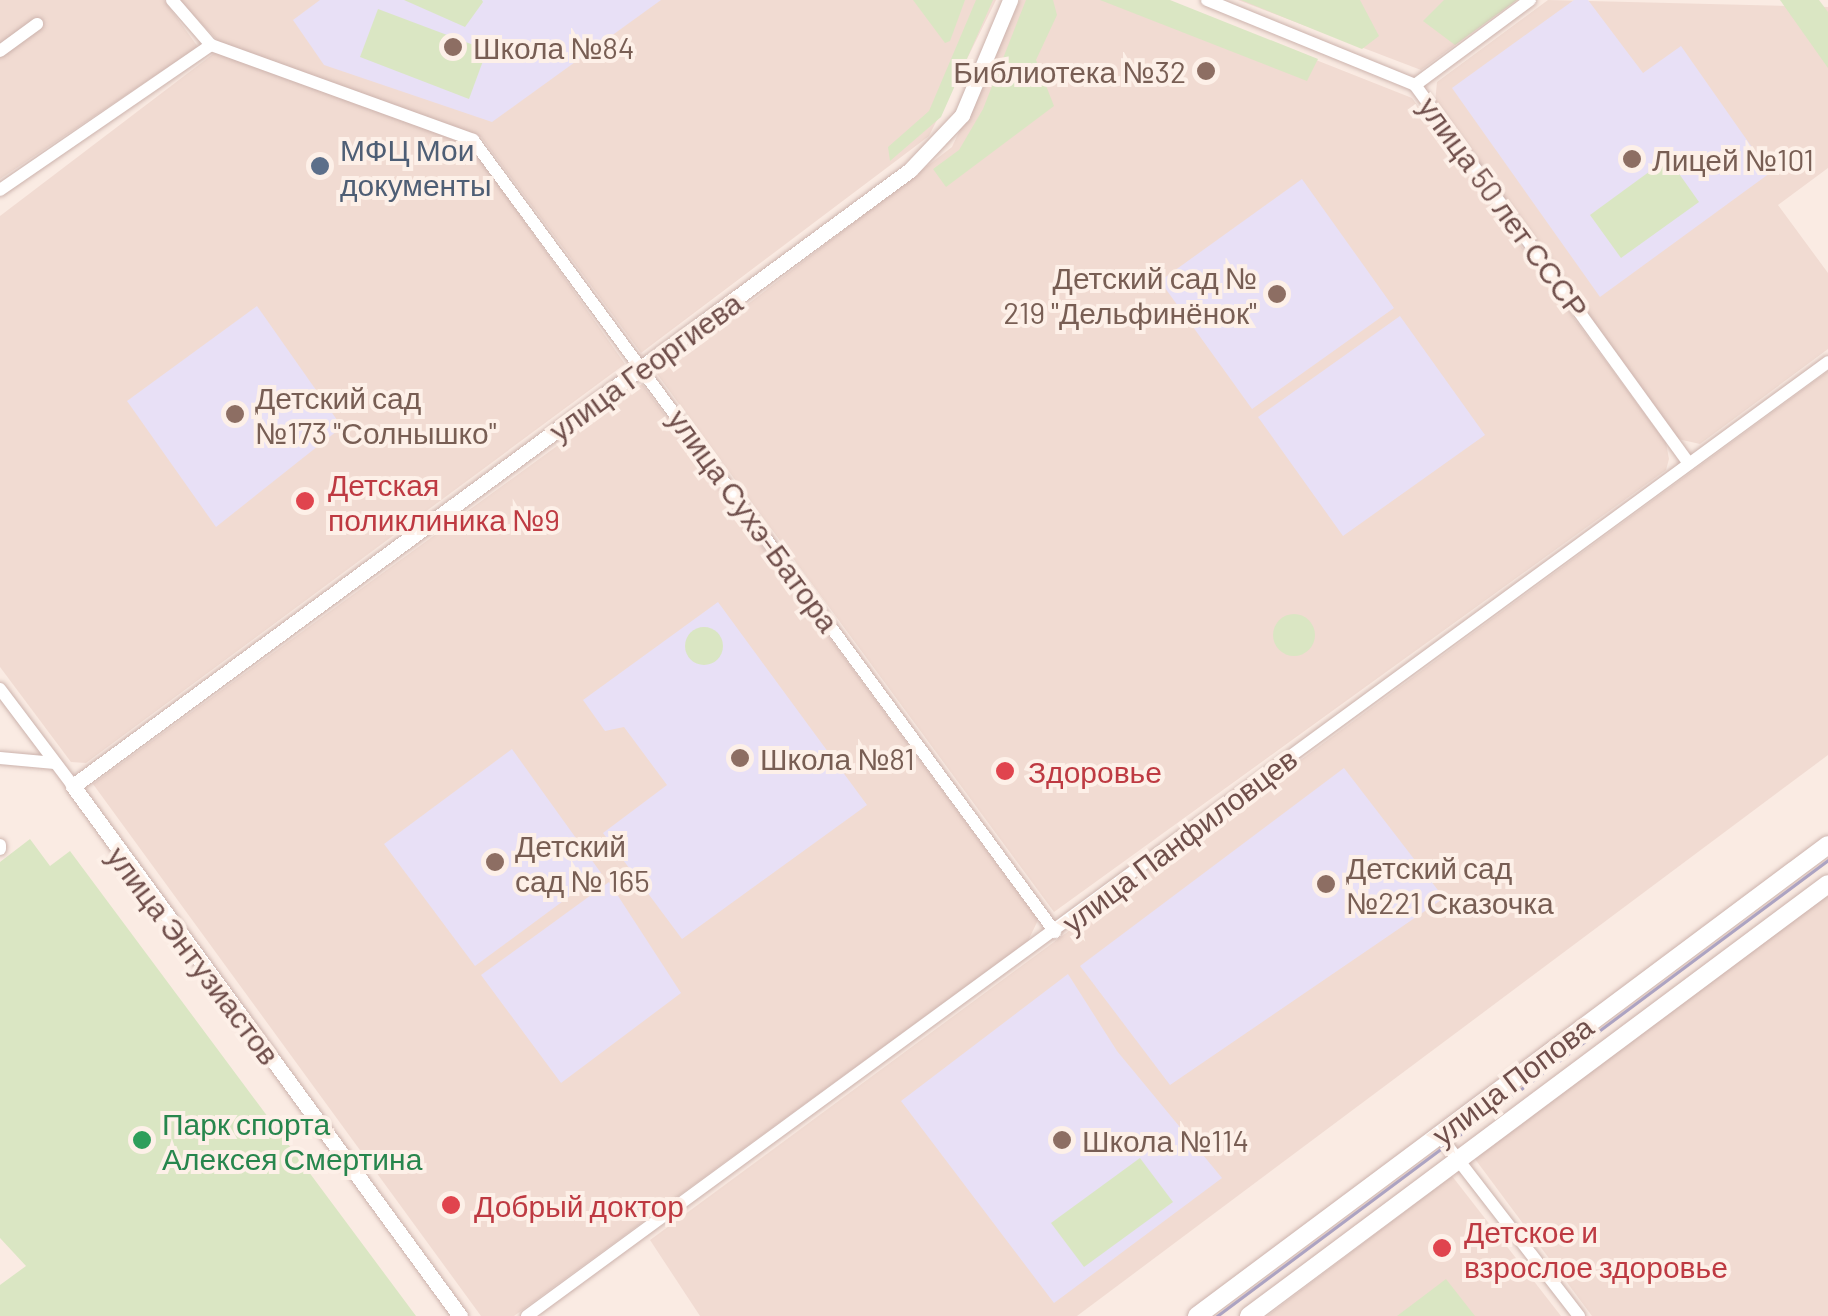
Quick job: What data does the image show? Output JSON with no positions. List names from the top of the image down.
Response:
{
  "streets": {
    "main road": ["улица Попова"],
    "street": [
      "улица 50 лет СССР",
      "улица Георгиева",
      "улица Сухэ-Батора",
      "улица Панфиловцев",
      "улица Энтузиастов"
    ]
  },
  "crossings": [
    ["улица 50 лет СССР", "улица Панфиловцев"],
    ["улица Георгиева", "улица Сухэ-Батора"],
    ["улица Георгиева", "улица Энтузиастов"],
    ["улица Сухэ-Батора", "улица Панфиловцев"]
  ],
  "places": [
    "Школа №84",
    "Библиотека №32",
    "Лицей №101",
    "МФЦ Мои документы",
    "Детский сад № 219 \"Дельфинёнок\"",
    "Детский сад №173 \"Солнышко\"",
    "Детская поликлиника №9",
    "Школа №81",
    "Здоровье",
    "Детский сад № 165",
    "Детский сад №221 Сказочка",
    "Парк спорта Алексея Смертина",
    "Школа №114",
    "Добрый доктор",
    "Детское и взрослое здоровье"
  ]
}
